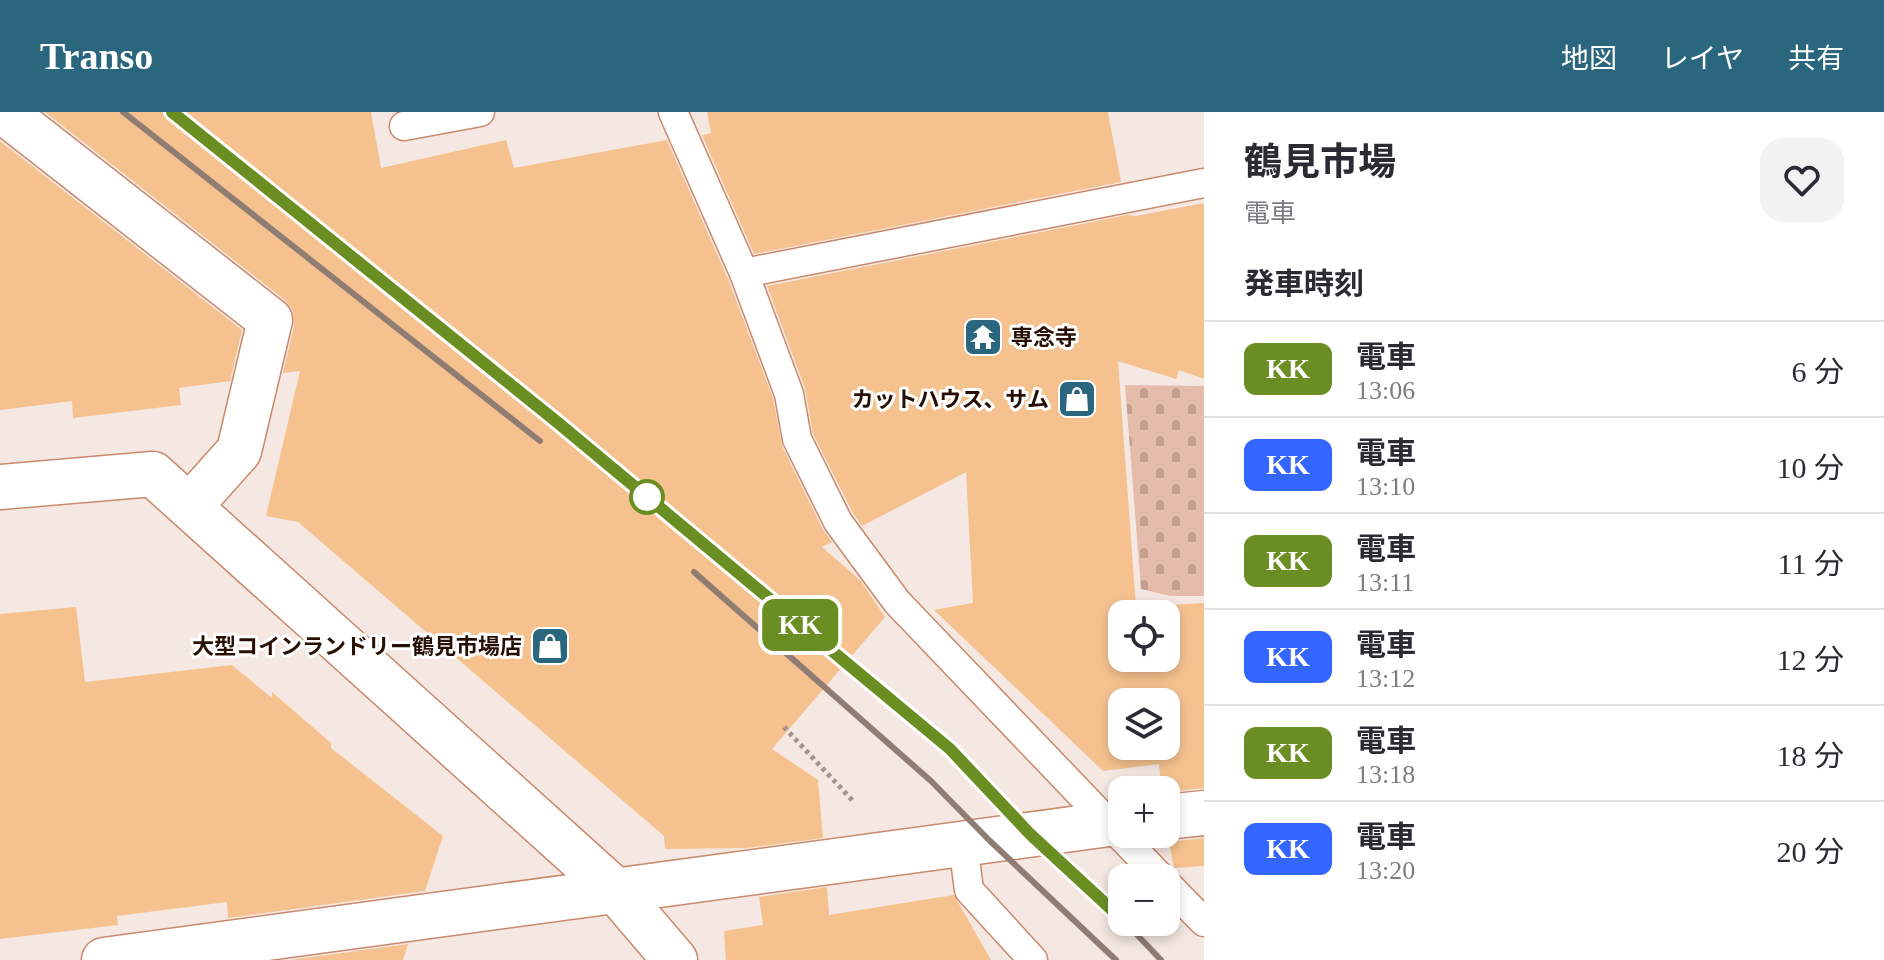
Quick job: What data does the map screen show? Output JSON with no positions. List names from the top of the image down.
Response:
{
  "places": {
    "temple": ["専念寺"],
    "shop": ["カットハウス、サム", "大型コインランドリー鶴見市場店"]
  },
  "page": {
    "header": "Transo",
    "nav": ["地図", "レイヤ", "共有"],
    "on_map": "KK",
    "heading": [
      ["鶴見市場", "電車"],
      "発車時刻"
    ],
    "list": [
      {
        "mark": "KK",
        "name": "電車",
        "note": "13:06",
        "value": "6 分"
      },
      {
        "mark": "KK",
        "name": "電車",
        "note": "13:10",
        "value": "10 分"
      },
      {
        "mark": "KK",
        "name": "電車",
        "note": "13:11",
        "value": "11 分"
      },
      {
        "mark": "KK",
        "name": "電車",
        "note": "13:12",
        "value": "12 分"
      },
      {
        "mark": "KK",
        "name": "電車",
        "note": "13:18",
        "value": "18 分"
      },
      {
        "mark": "KK",
        "name": "電車",
        "note": "13:20",
        "value": "20 分"
      }
    ],
    "map_buttons": ["+", "−"]
  }
}
